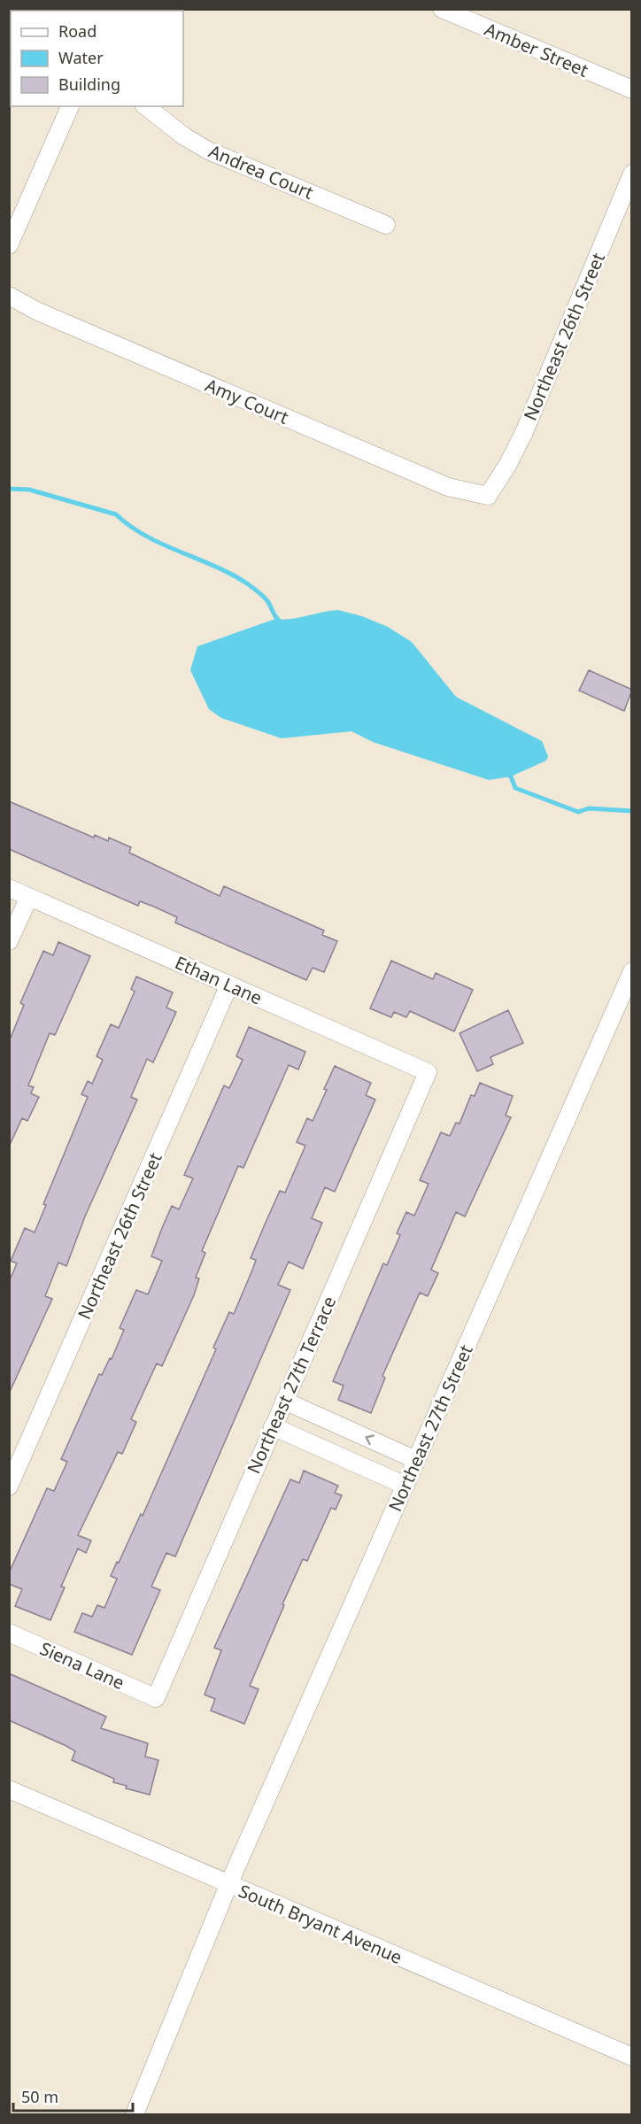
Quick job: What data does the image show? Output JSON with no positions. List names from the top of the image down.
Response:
{
  "streets": {
    "street": [
      "Amber Street",
      "Andrea Court",
      "Northeast 26th Street",
      "Amy Court",
      "Ethan Lane",
      "Northeast 27th Terrace",
      "Northeast 27th Street",
      "Siena Lane",
      "South Bryant Avenue"
    ]
  },
  "crossings": [
    ["Northeast 26th Street", "Amy Court"],
    ["Northeast 26th Street", "Ethan Lane"],
    ["Ethan Lane", "Northeast 27th Terrace"],
    ["Northeast 27th Terrace", "Siena Lane"],
    ["Northeast 27th Street", "South Bryant Avenue"]
  ],
  "legend": ["Road", "Water", "Building"],
  "scale_bar": "50 m"
}
